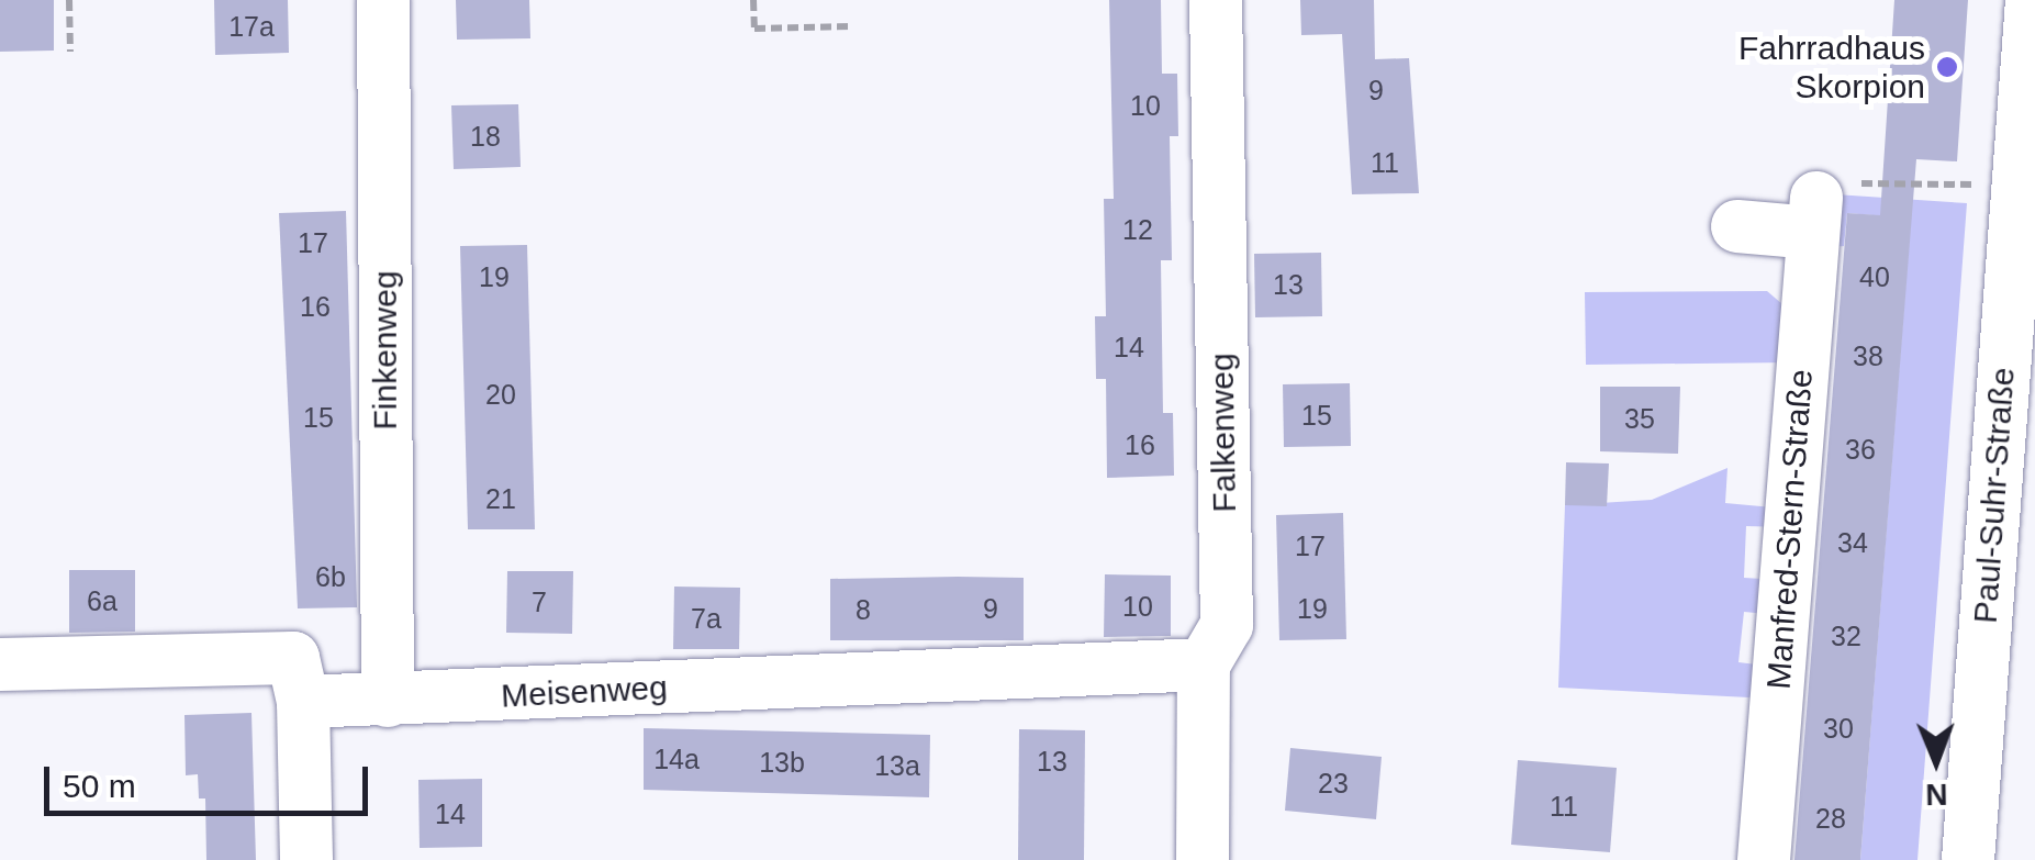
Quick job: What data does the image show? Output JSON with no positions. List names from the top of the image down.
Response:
{
  "streets": {
    "street": [
      "Finkenweg",
      "Falkenweg",
      "Paul-Suhr-Straße",
      "Manfred-Stern-Straße",
      "Meisenweg"
    ]
  },
  "crossings": [
    ["Finkenweg", "Meisenweg"],
    ["Falkenweg", "Meisenweg"]
  ],
  "places": ["Fahrradhaus Skorpion"],
  "house_numbers": [
    "17a",
    "9",
    "10",
    "18",
    "11",
    "12",
    "17",
    "19",
    "40",
    "13",
    "16",
    "14",
    "38",
    "20",
    "15",
    "15",
    "35",
    "16",
    "36",
    "21",
    "34",
    "17",
    "6b",
    "6a",
    "7",
    "10",
    "9",
    "19",
    "8",
    "7a",
    "32",
    "30",
    "14a",
    "13",
    "13b",
    "13a",
    "23",
    "11",
    "14",
    "28"
  ],
  "scale_bar": "50 m",
  "north": "bottom"
}
